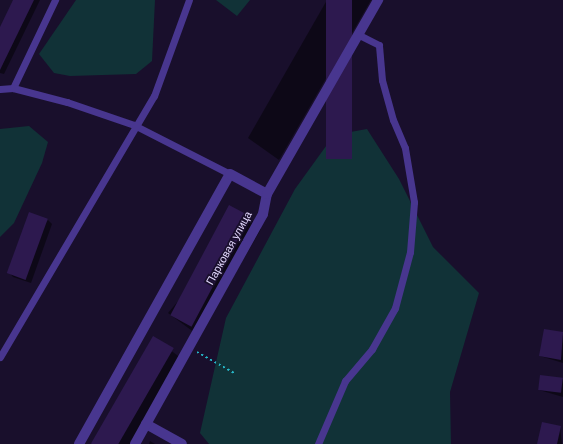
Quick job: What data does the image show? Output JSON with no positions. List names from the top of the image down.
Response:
{
  "streets": {
    "street": ["Парковая улица"]
  }
}
